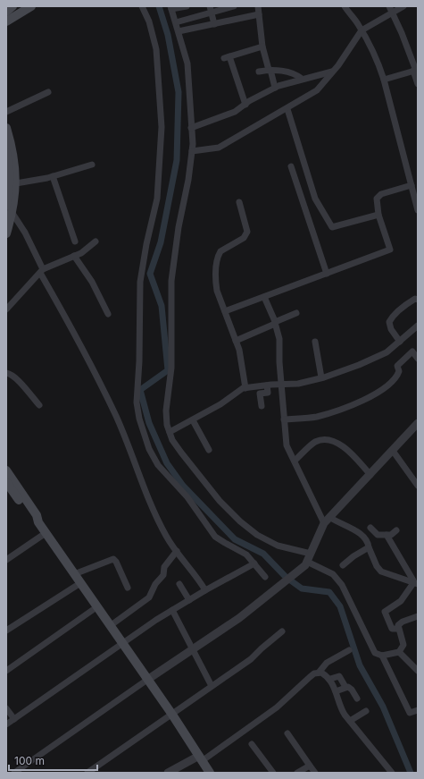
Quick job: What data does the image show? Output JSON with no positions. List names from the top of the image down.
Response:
{
  "scale_bar": "100 m"
}
